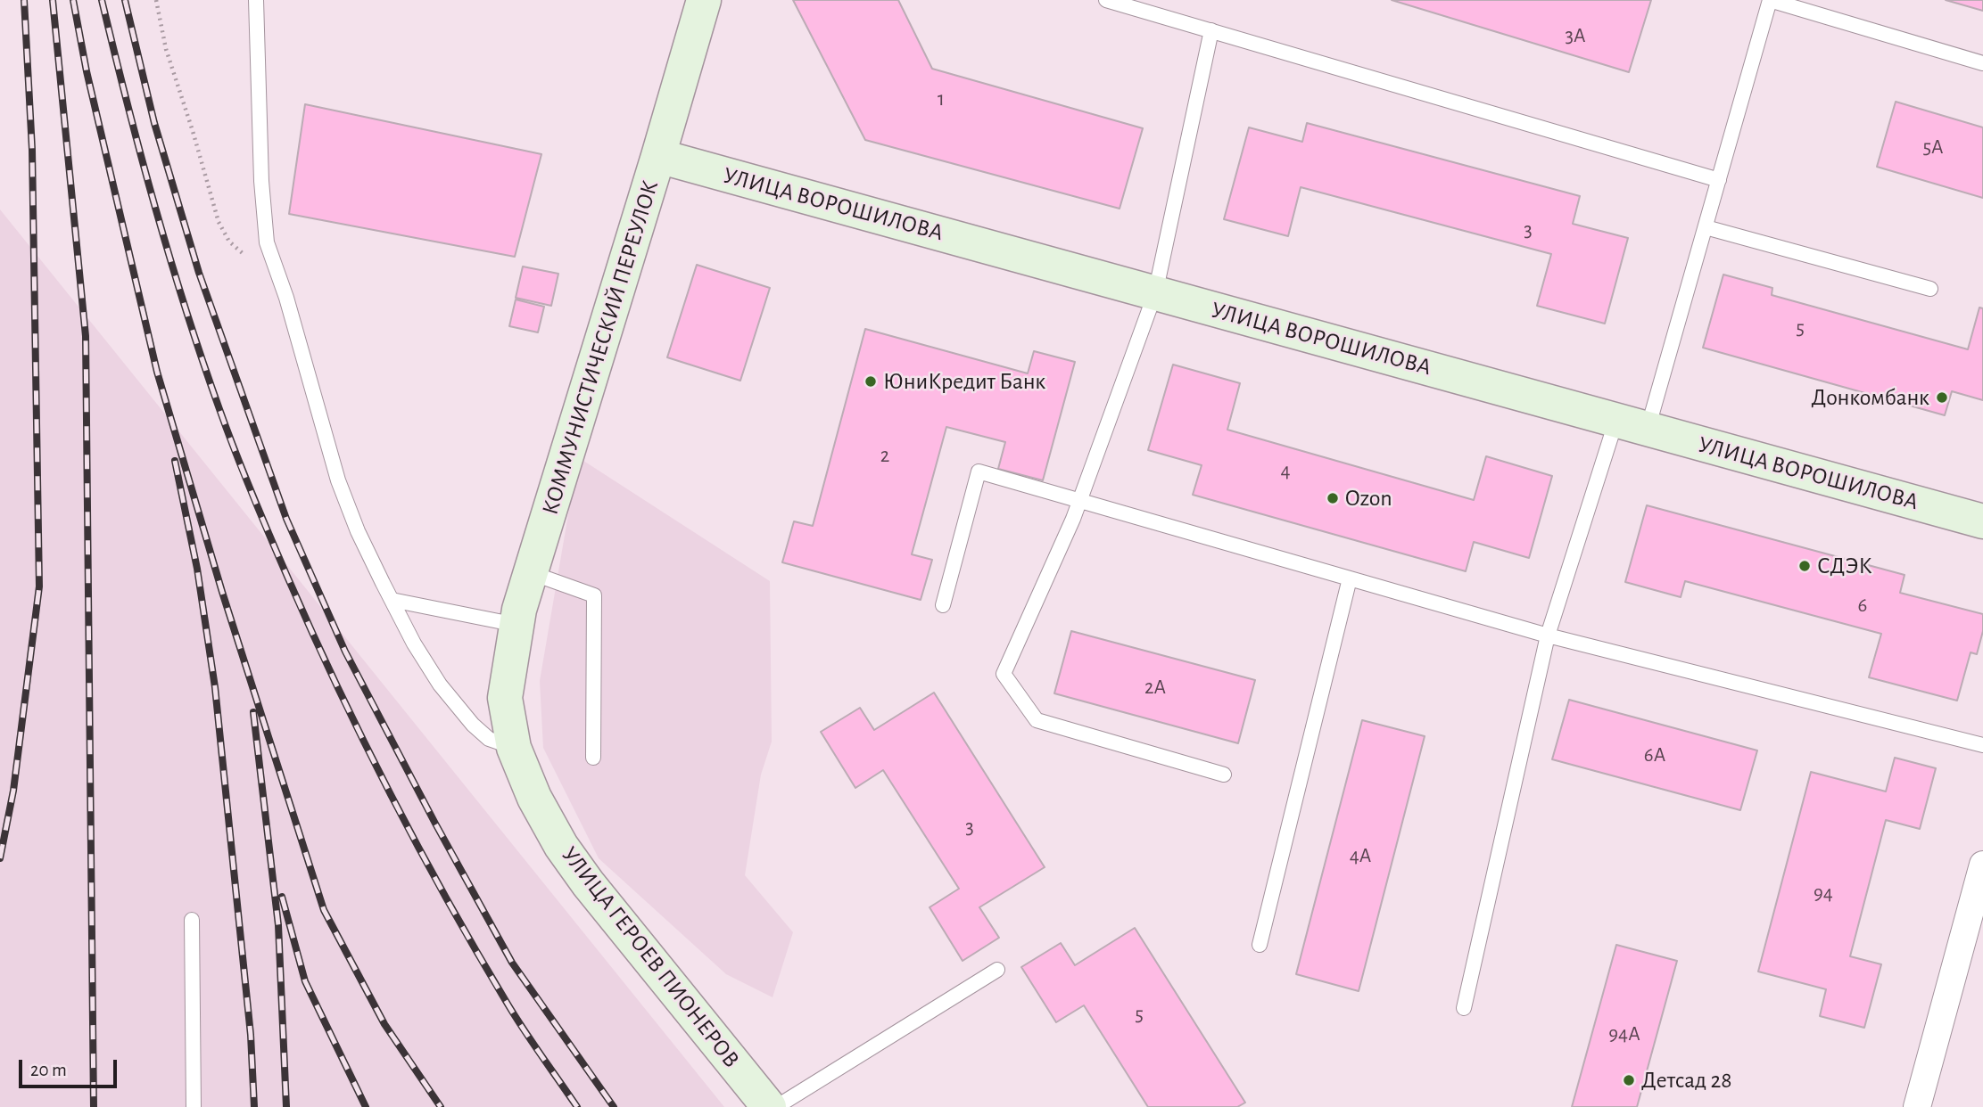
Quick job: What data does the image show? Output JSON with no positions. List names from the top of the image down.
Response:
{
  "streets": {
    "street": ["УЛИЦА ВОРОШИЛОВА", "КОММУНИСТИЧЕСКИЙ ПЕРЕУЛОК", "УЛИЦА ГЕРОЕВ ПИОНЕРОВ"]
  },
  "crossings": [
    ["УЛИЦА ВОРОШИЛОВА", "КОММУНИСТИЧЕСКИЙ ПЕРЕУЛОК"],
    ["КОММУНИСТИЧЕСКИЙ ПЕРЕУЛОК", "УЛИЦА ГЕРОЕВ ПИОНЕРОВ"]
  ],
  "places": [
    "ЮниКредит Банк",
    "Донкомбанк",
    "Ozon",
    "СДЭК",
    "Детсад 28"
  ],
  "house_numbers": [
    "3А",
    "1",
    "5А",
    "3",
    "5",
    "2",
    "4",
    "6",
    "2А",
    "6А",
    "3",
    "4А",
    "94",
    "5",
    "94А"
  ],
  "scale_bar": "20 m"
}
